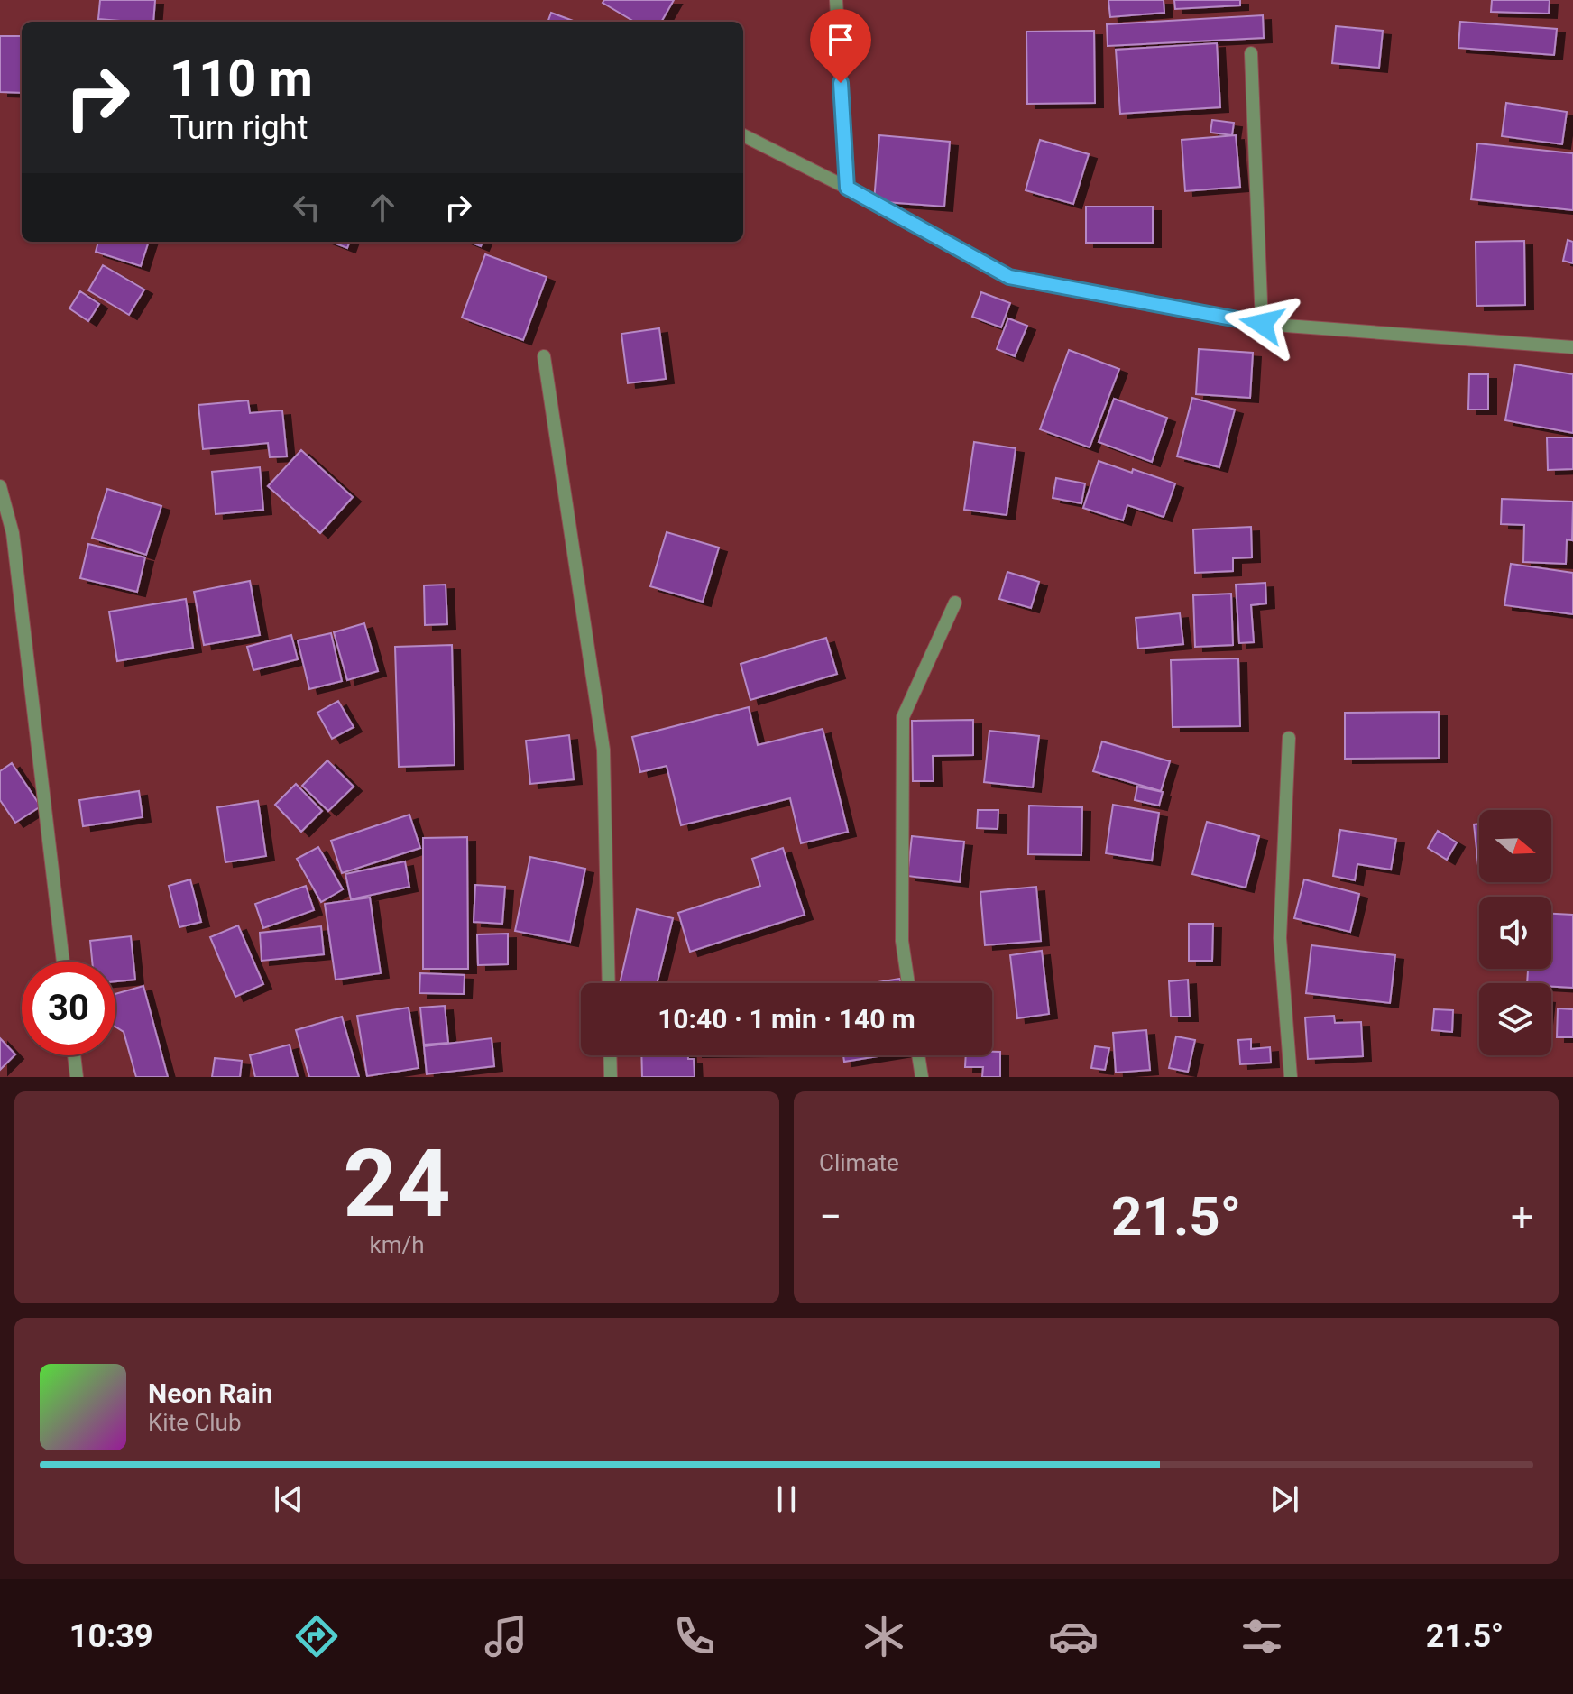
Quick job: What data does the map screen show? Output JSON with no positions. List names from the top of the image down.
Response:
{
  "north": "right",
  "page": {
    "turn": ["110 m", "Turn right"],
    "limit": "30",
    "trip": "10:40 · 1 min · 140 m",
    "tile": [
      ["24", "km/h"],
      "Climate"
    ],
    "heat": ["−", "21.5°", "+"],
    "song": ["Neon Rain", "Kite Club"],
    "tabs": ["10:39", "21.5°"]
  }
}
